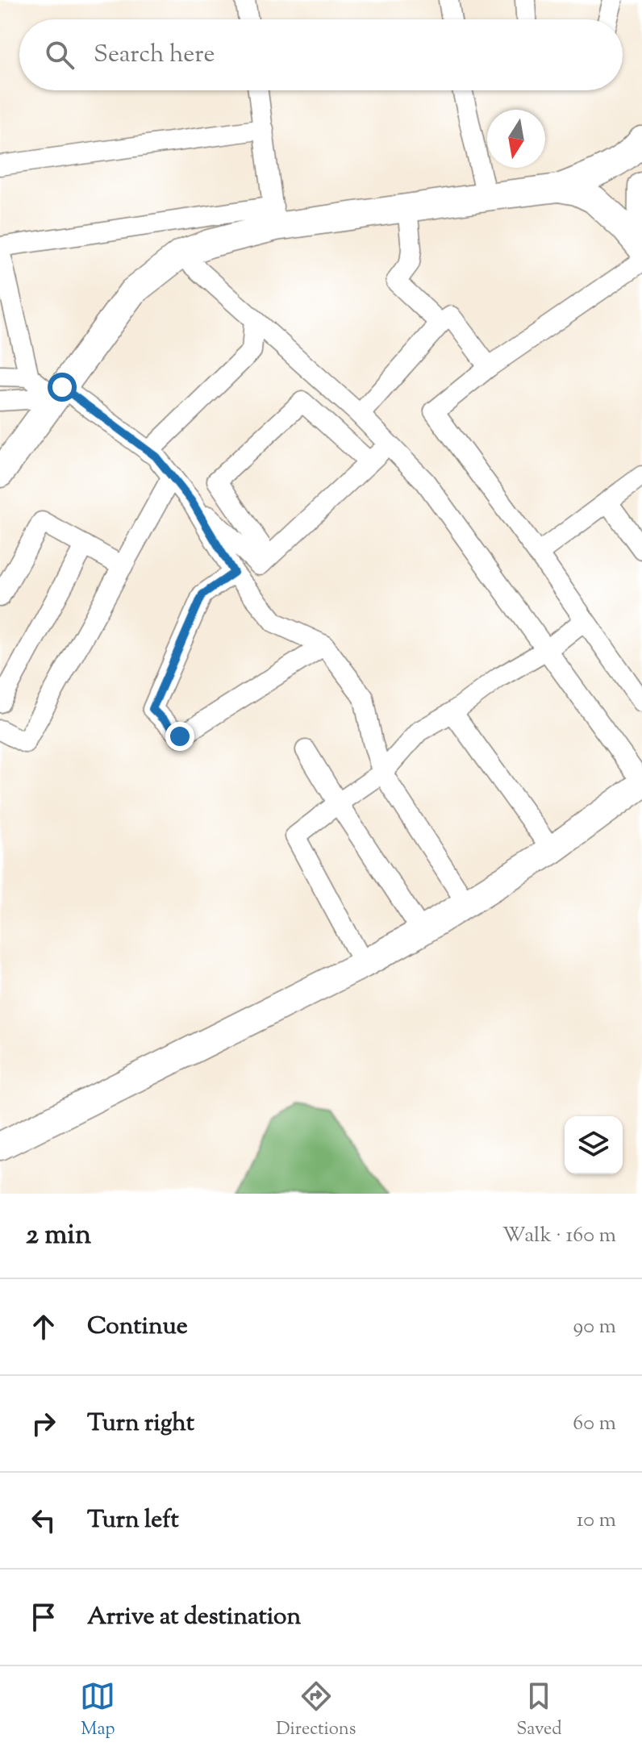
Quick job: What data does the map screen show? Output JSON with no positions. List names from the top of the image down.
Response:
{
  "north": "bottom",
  "page": {
    "search": "Search here",
    "heading": ["2 min", "Walk · 160 m"],
    "list": [
      ["Continue", "90 m"],
      ["Turn right", "60 m"],
      ["Turn left", "10 m"],
      "Arrive at destination"
    ],
    "nav": ["Map", "Directions", "Saved"]
  }
}
